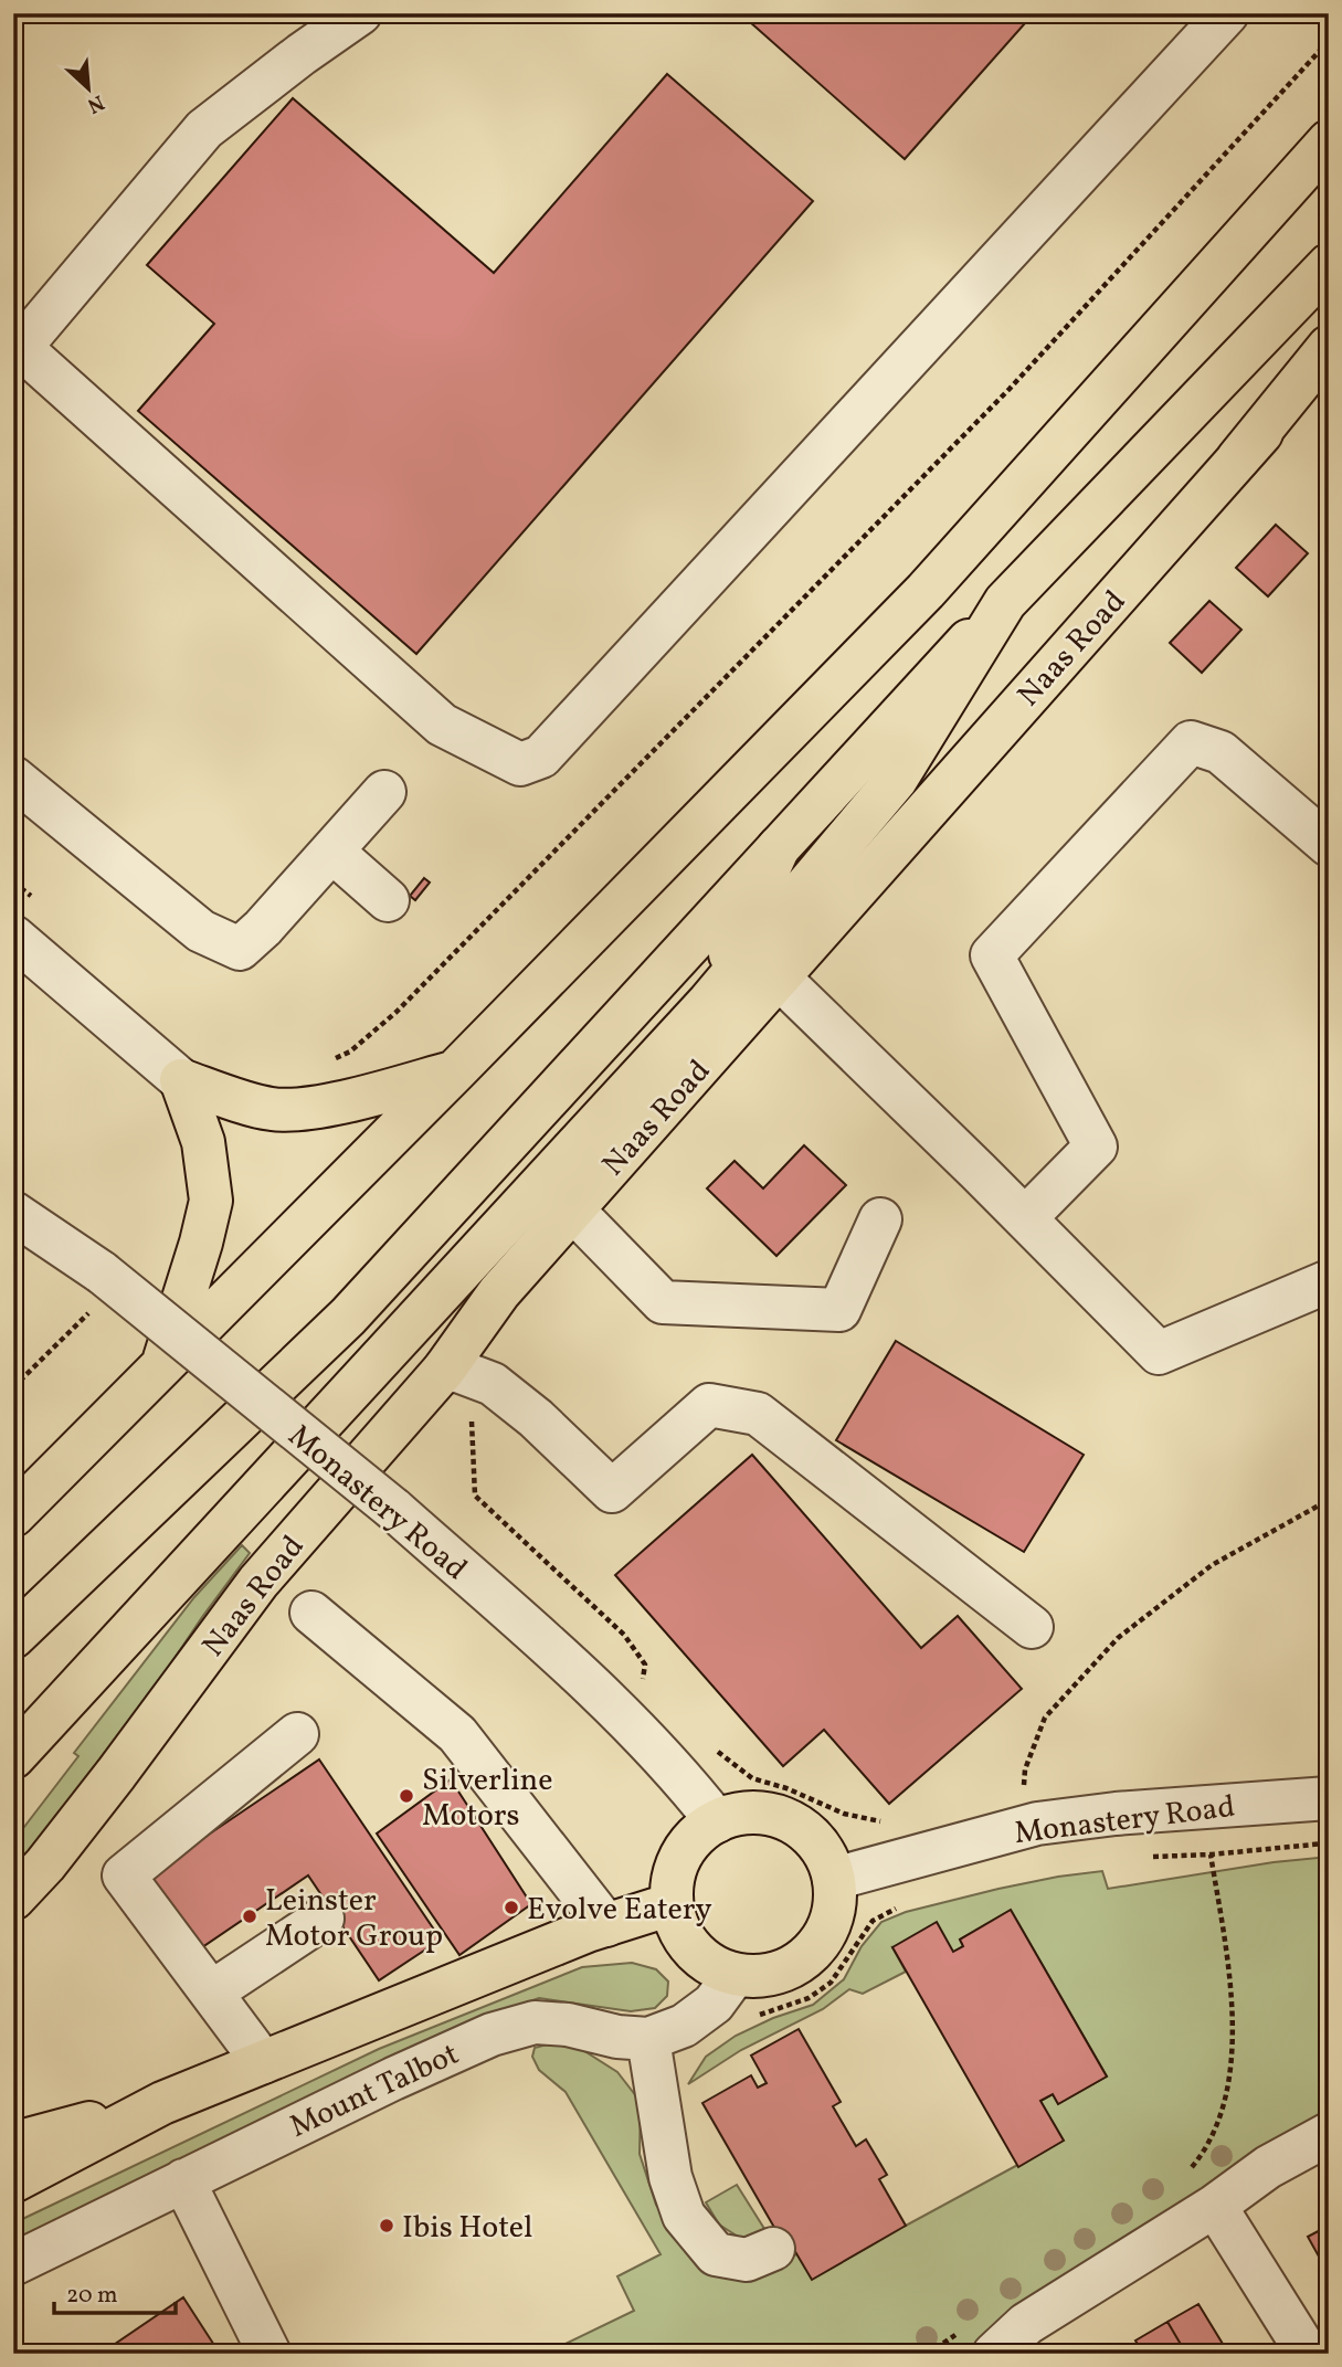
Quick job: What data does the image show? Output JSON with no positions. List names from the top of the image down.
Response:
{
  "streets": {
    "main road": ["Naas Road"],
    "street": ["Monastery Road", "Mount Talbot"]
  },
  "crossings": [
    ["Monastery Road", "Mount Talbot"]
  ],
  "places": [
    "Silverline Motors",
    "Evolve Eatery",
    "Leinster Motor Group",
    "Ibis Hotel"
  ],
  "scale_bar": "20 m",
  "north": "bottom right"
}
